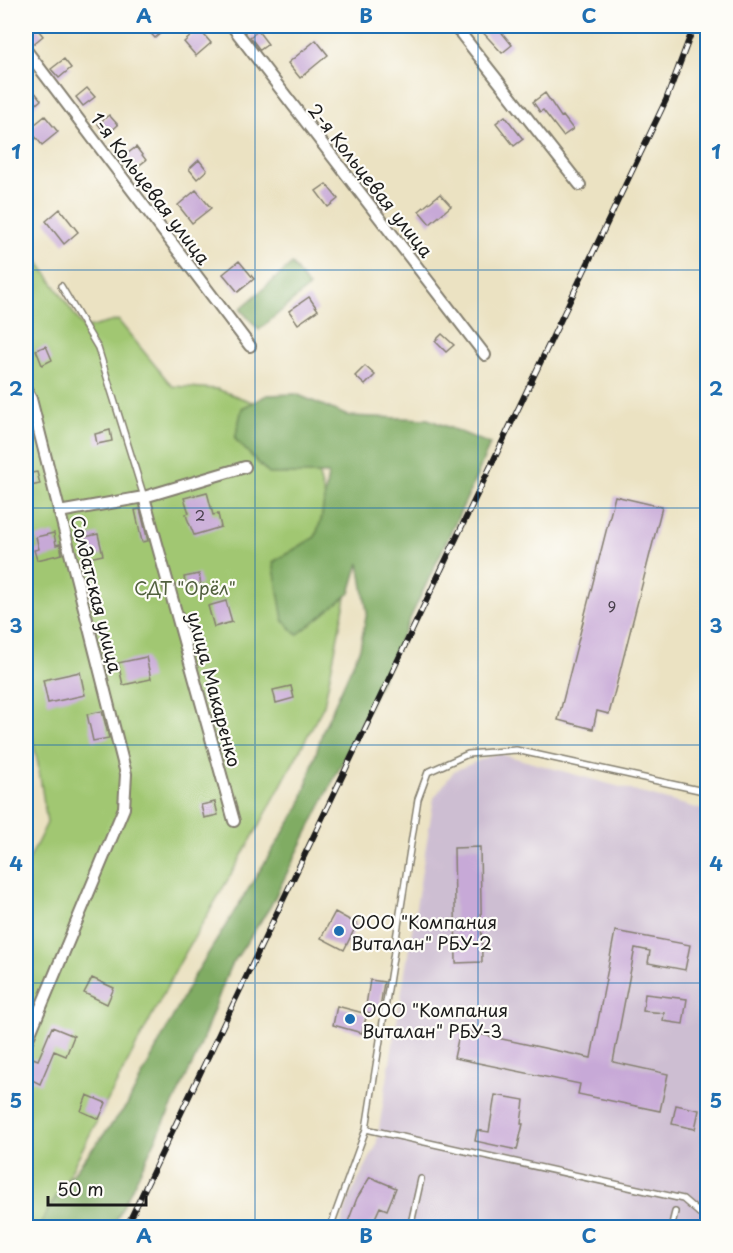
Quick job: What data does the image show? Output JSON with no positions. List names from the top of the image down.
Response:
{
  "streets": {
    "street": [
      "2-я Кольцевая улица",
      "1-я Кольцевая улица",
      "Солдатская улица",
      "улица Макаренко"
    ]
  },
  "parks": ["СДТ \"Орёл\""],
  "places": ["ООО \"Компания Виталан\" РБУ-2", "ООО \"Компания Виталан\" РБУ-3"],
  "house_numbers": ["2", "9"],
  "scale_bar": "50 m",
  "grid": {
    "columns": ["A", "B", "C"],
    "rows": [
      "1",
      "2",
      "3",
      "4",
      "5"
    ]
  }
}
